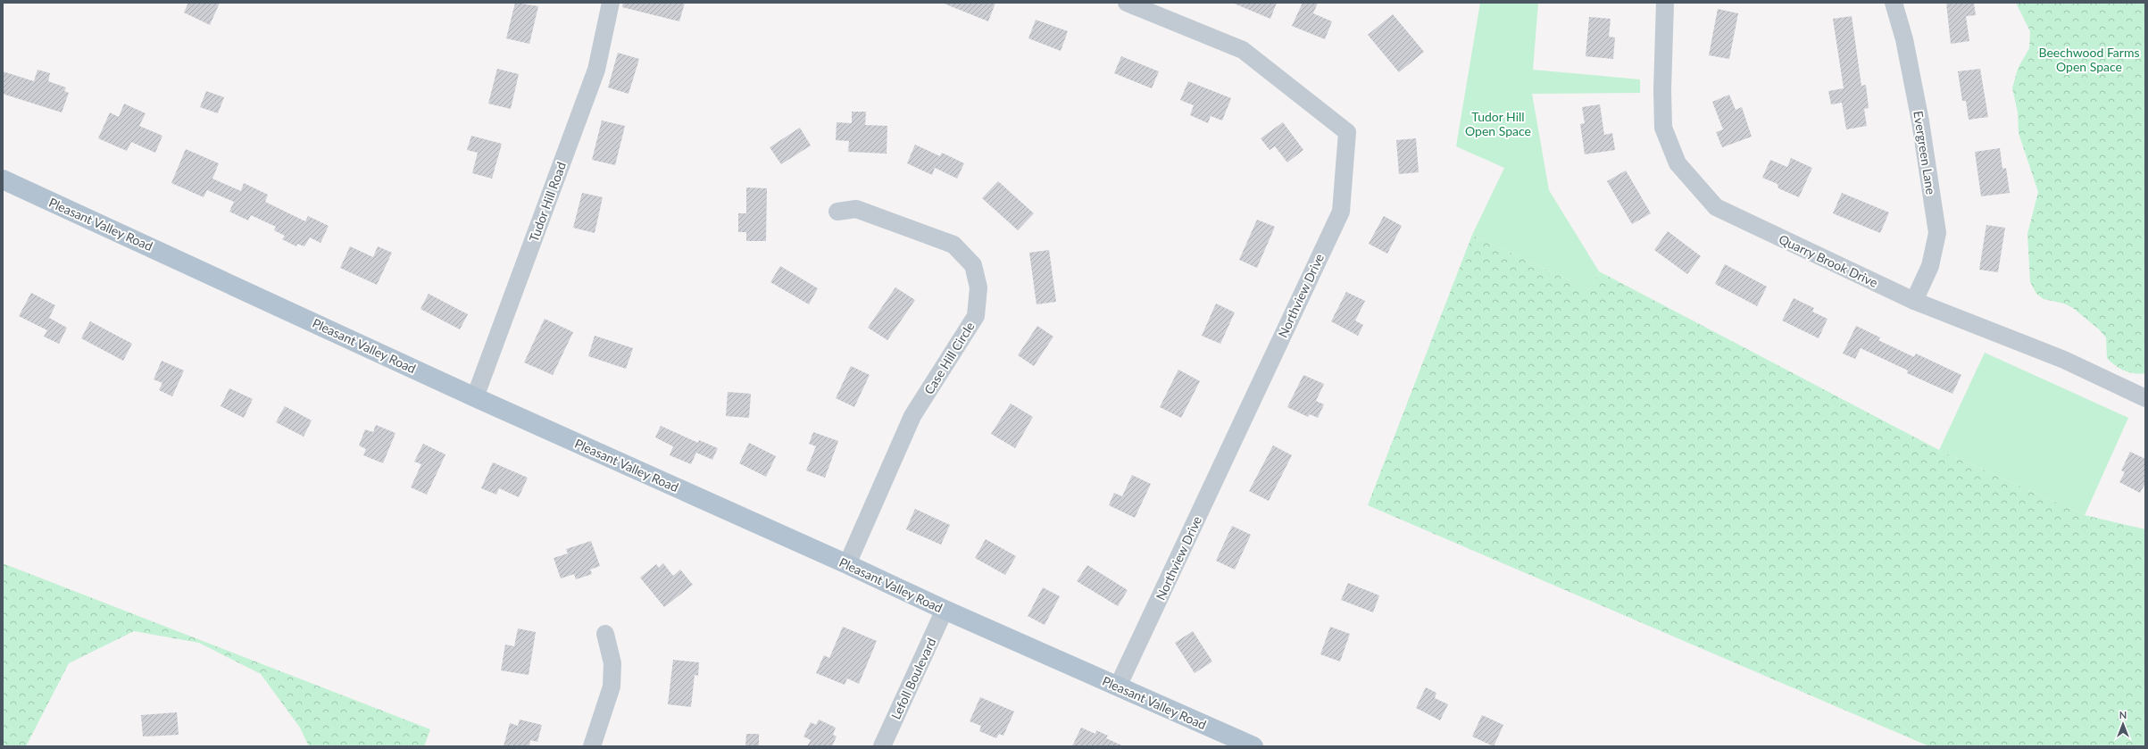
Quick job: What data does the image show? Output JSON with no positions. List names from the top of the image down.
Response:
{
  "streets": {
    "main road": ["Pleasant Valley Road"],
    "street": [
      "Evergreen Lane",
      "Tudor Hill Road",
      "Quarry Brook Drive",
      "Northview Drive",
      "Case Hill Circle",
      "Lefoll Boulevard"
    ]
  },
  "crossings": [
    ["Evergreen Lane", "Quarry Brook Drive"],
    ["Tudor Hill Road", "Pleasant Valley Road"],
    ["Pleasant Valley Road", "Northview Drive"],
    ["Pleasant Valley Road", "Case Hill Circle"],
    ["Pleasant Valley Road", "Lefoll Boulevard"]
  ],
  "parks": ["Beechwood Farms Open Space", "Tudor Hill Open Space"],
  "north": "top"
}
